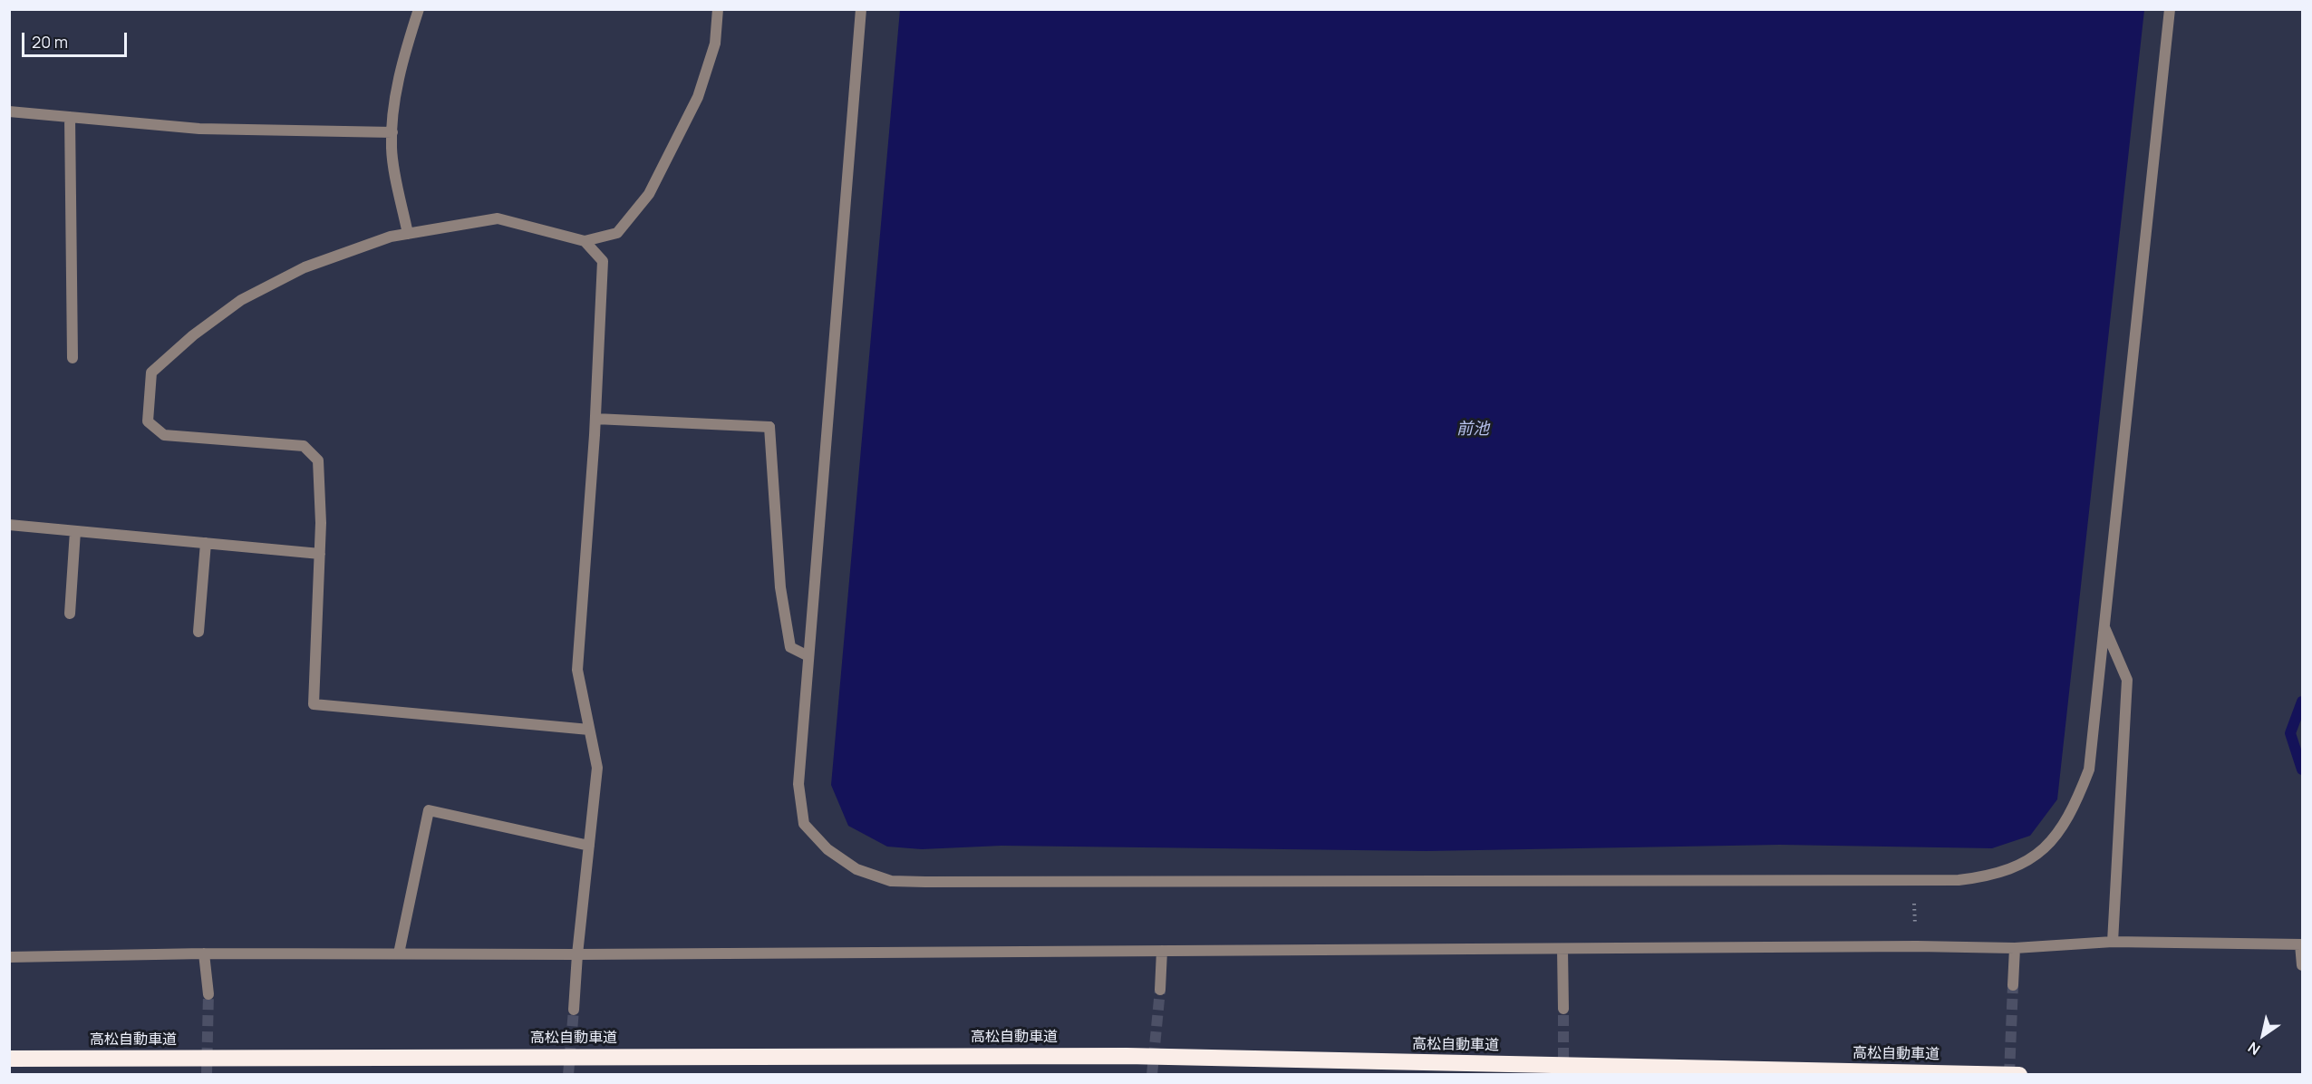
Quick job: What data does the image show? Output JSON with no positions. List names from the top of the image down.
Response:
{
  "streets": {
    "highway": ["高松自動車道"]
  },
  "water": ["前池"],
  "scale_bar": "20 m",
  "north": "bottom left"
}
